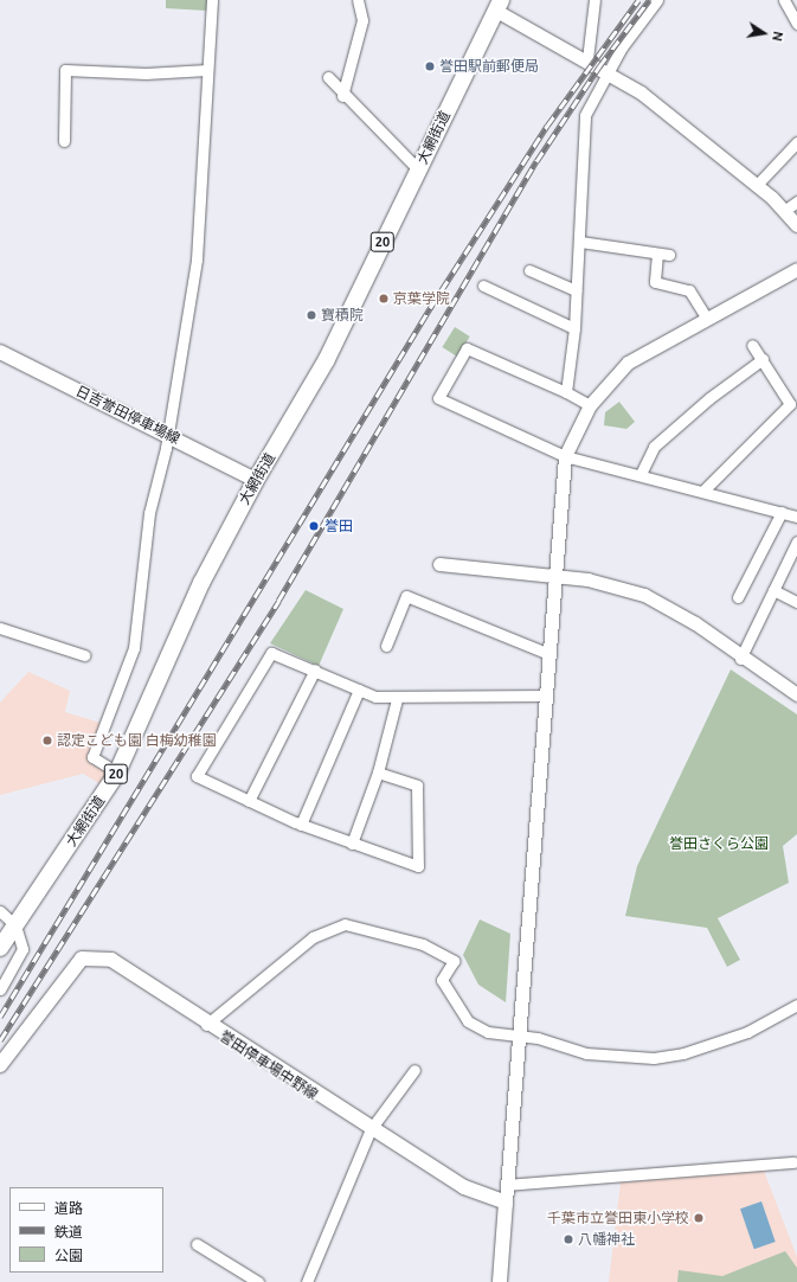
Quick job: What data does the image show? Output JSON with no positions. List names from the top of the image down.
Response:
{
  "streets": {
    "main road": [
      "大網街道",
      "20",
      "日吉誉田停車場線",
      "誉田停車場中野線"
    ]
  },
  "crossings": [
    ["大網街道", "日吉誉田停車場線"]
  ],
  "parks": ["誉田さくら公園"],
  "places": [
    "誉田駅前郵便局",
    "京葉学院",
    "寶積院",
    "誉田",
    "認定こども園 白梅幼稚園",
    "千葉市立誉田東小学校",
    "八幡神社"
  ],
  "legend": ["道路", "鉄道", "公園"],
  "north": "right"
}
